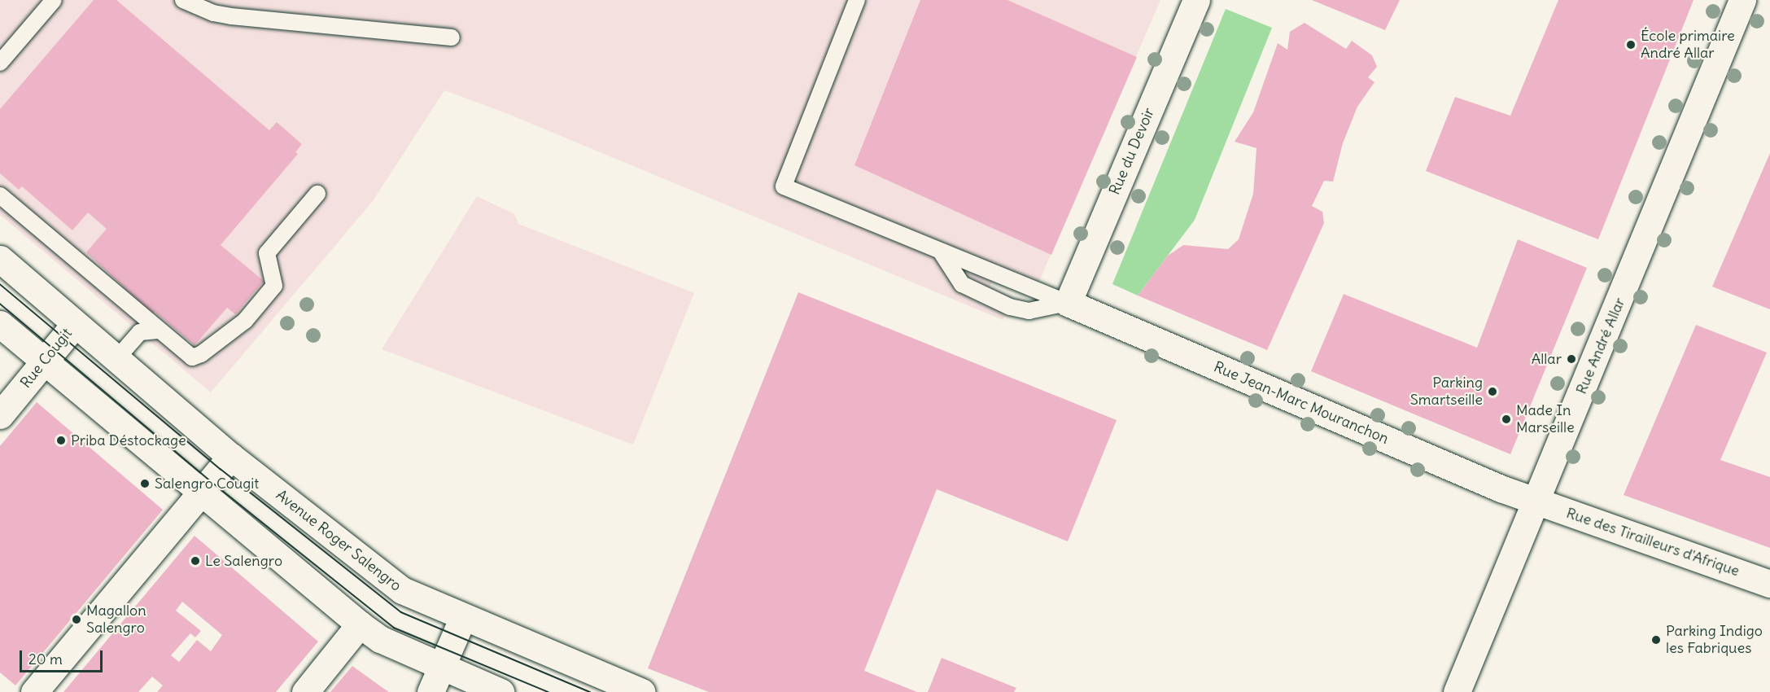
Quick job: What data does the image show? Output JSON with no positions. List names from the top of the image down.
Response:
{
  "streets": {
    "street": [
      "Rue du Devoir",
      "Rue André Allar",
      "Rue Cougit",
      "Rue Jean-Marc Mouranchon",
      "Avenue Roger Salengro",
      "Rue des Tirailleurs d'Afrique"
    ]
  },
  "crossings": [
    ["Rue du Devoir", "Rue Jean-Marc Mouranchon"],
    ["Rue André Allar", "Rue Jean-Marc Mouranchon"],
    ["Rue André Allar", "Rue des Tirailleurs d'Afrique"],
    ["Rue Cougit", "Avenue Roger Salengro"],
    ["Rue Jean-Marc Mouranchon", "Rue des Tirailleurs d'Afrique"]
  ],
  "places": [
    "École primaire André Allar",
    "Allar",
    "Parking Smartseille",
    "Made In Marseille",
    "Priba Déstockage",
    "Salengro Cougit",
    "Le Salengro",
    "Magallon Salengro",
    "Parking Indigo les Fabriques"
  ],
  "scale_bar": "20 m"
}
